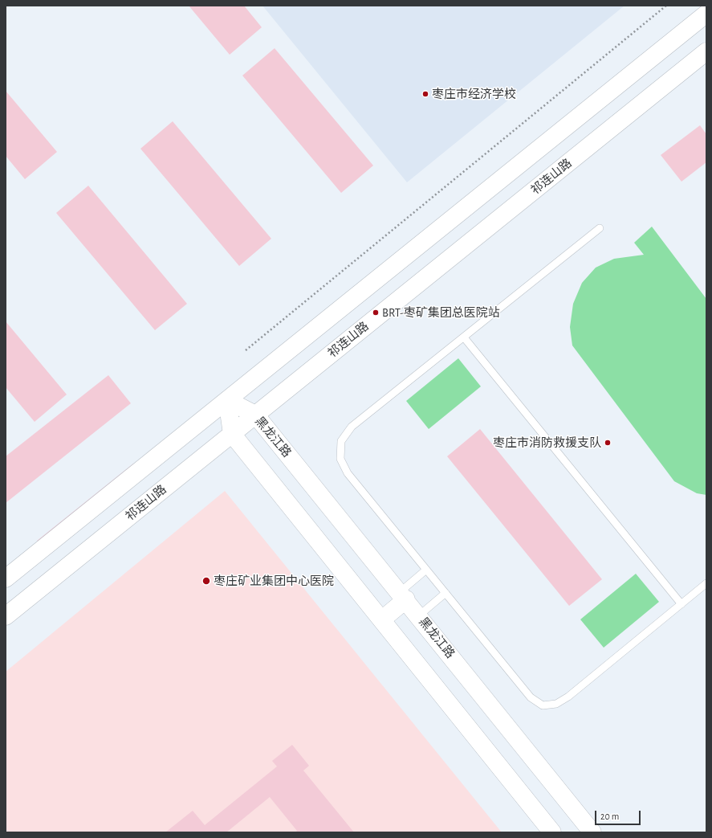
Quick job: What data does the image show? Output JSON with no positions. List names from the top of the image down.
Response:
{
  "streets": {
    "main road": ["祁连山路", "黑龙江路"]
  },
  "crossings": [
    ["祁连山路", "黑龙江路"]
  ],
  "places": [
    "枣庄市经济学校",
    "BRT-枣矿集团总医院站",
    "枣庄市消防救援支队",
    "枣庄矿业集团中心医院"
  ],
  "scale_bar": "20 m"
}
